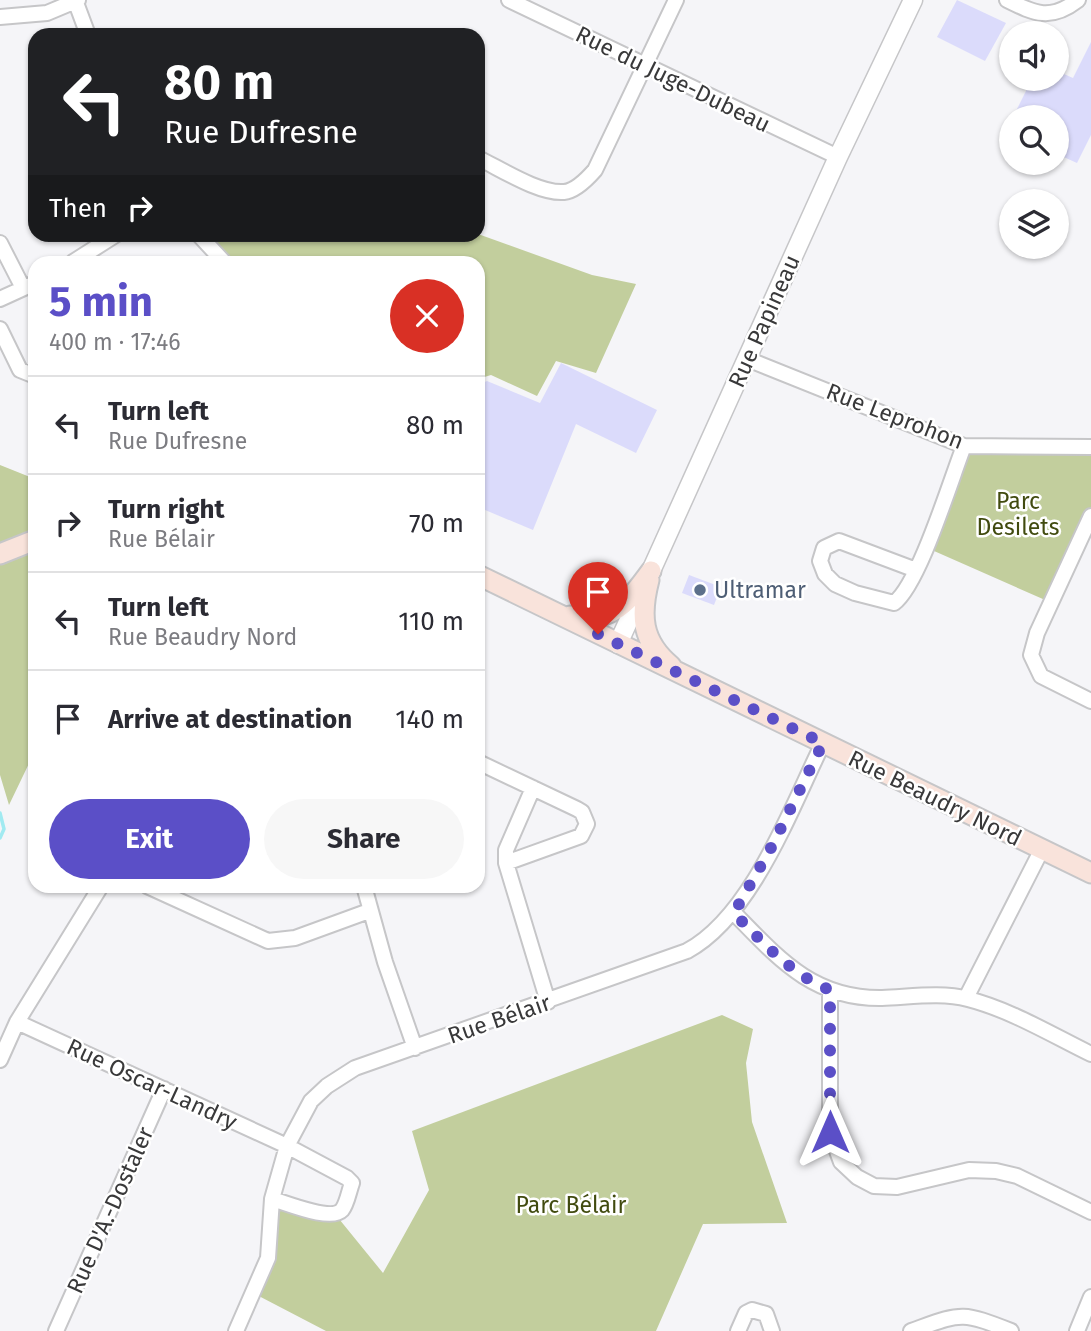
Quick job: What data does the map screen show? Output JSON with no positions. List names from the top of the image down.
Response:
{
  "streets": {
    "main road": ["Rue Beaudry Nord"],
    "street": [
      "Rue du Juge-Dubeau",
      "Rue Papineau",
      "Rue Leprohon",
      "Rue Bélair",
      "Rue Oscar-Landry",
      "Rue D'A.-Dostaler"
    ]
  },
  "crossings": [
    ["Rue du Juge-Dubeau", "Rue Papineau"],
    ["Rue Papineau", "Rue Leprohon"],
    ["Rue Papineau", "Rue Beaudry Nord"],
    ["Rue Beaudry Nord", "Rue Bélair"],
    ["Rue Bélair", "Rue Oscar-Landry"],
    ["Rue Oscar-Landry", "Rue D'A.-Dostaler"]
  ],
  "parks": ["Parc Desilets", "Parc Bélair"],
  "places": ["Ultramar"],
  "page": {
    "turn": ["80 m", "Rue Dufresne"],
    "then": "Then",
    "heading": ["5 min", "400 m · 17:46"],
    "list": [
      {
        "name": "Turn left",
        "note": "Rue Dufresne",
        "value": "80 m"
      },
      {
        "name": "Turn right",
        "note": "Rue Bélair",
        "value": "70 m"
      },
      {
        "name": "Turn left",
        "note": "Rue Beaudry Nord",
        "value": "110 m"
      },
      {
        "name": "Arrive at destination",
        "value": "140 m"
      }
    ],
    "buttons": ["Exit", "Share"]
  }
}
